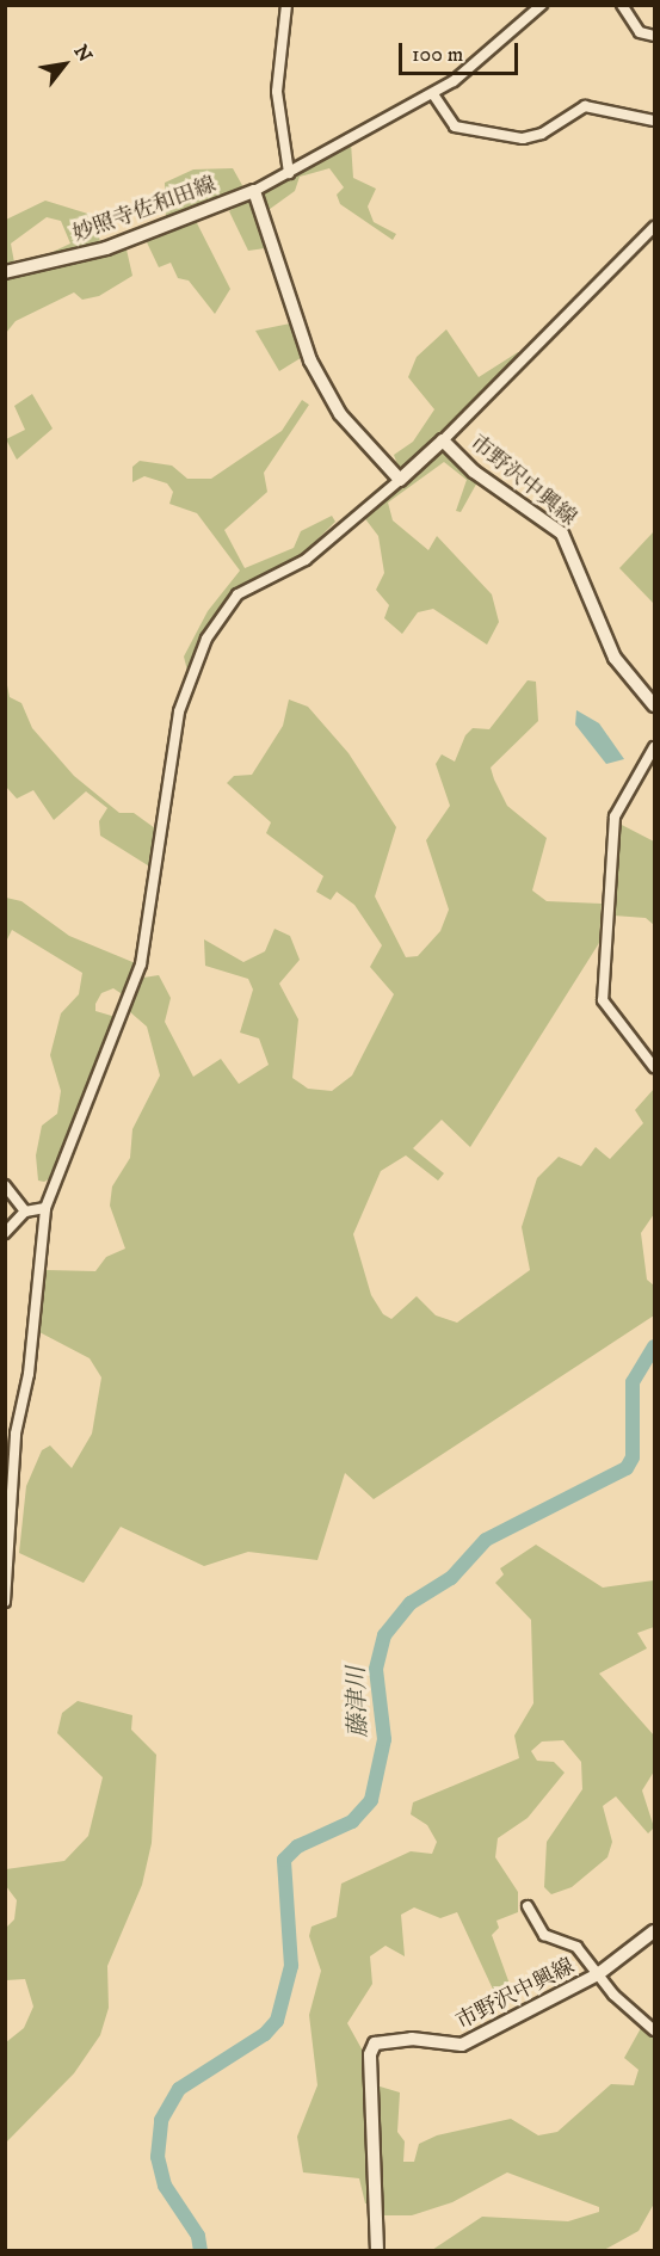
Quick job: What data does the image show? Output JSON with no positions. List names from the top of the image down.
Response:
{
  "streets": {
    "main road": ["妙照寺佐和田線", "市野沢中興線"]
  },
  "water": ["藤津川"],
  "scale_bar": "100 m",
  "north": "top right"
}
